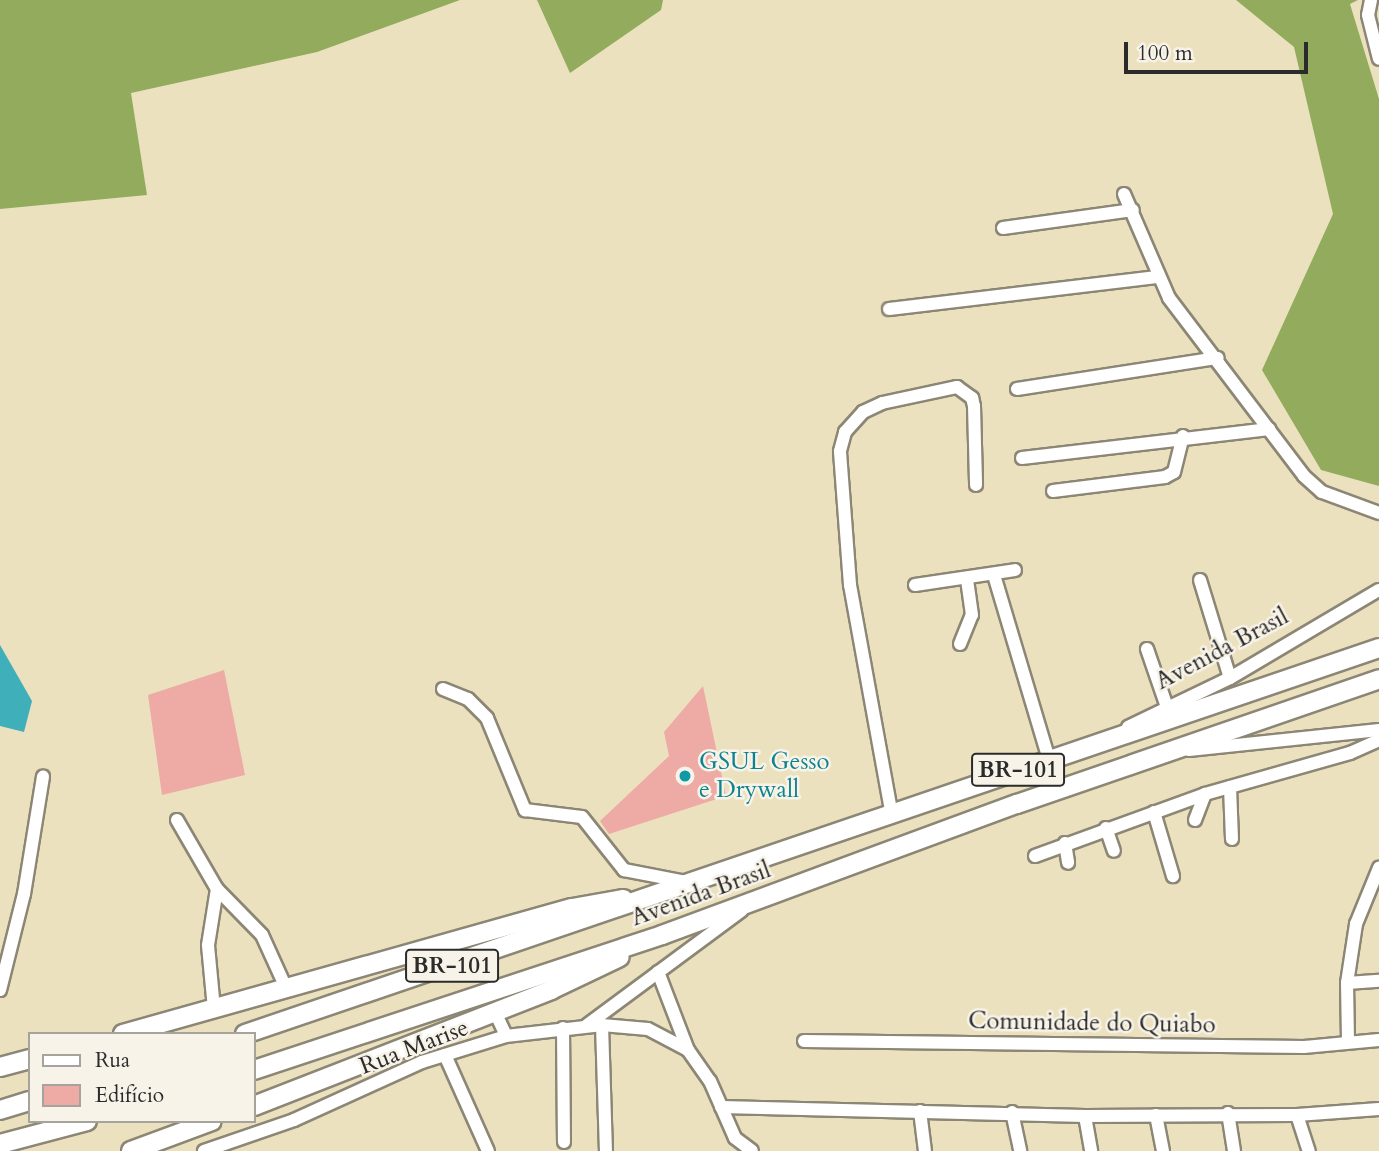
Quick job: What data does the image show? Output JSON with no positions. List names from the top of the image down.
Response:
{
  "streets": {
    "highway": ["Avenida Brasil", "BR-101"],
    "street": ["Comunidade do Quiabo", "Rua Marise"]
  },
  "places": ["GSUL Gesso e Drywall"],
  "legend": ["Rua", "Edifício"],
  "scale_bar": "100 m"
}
